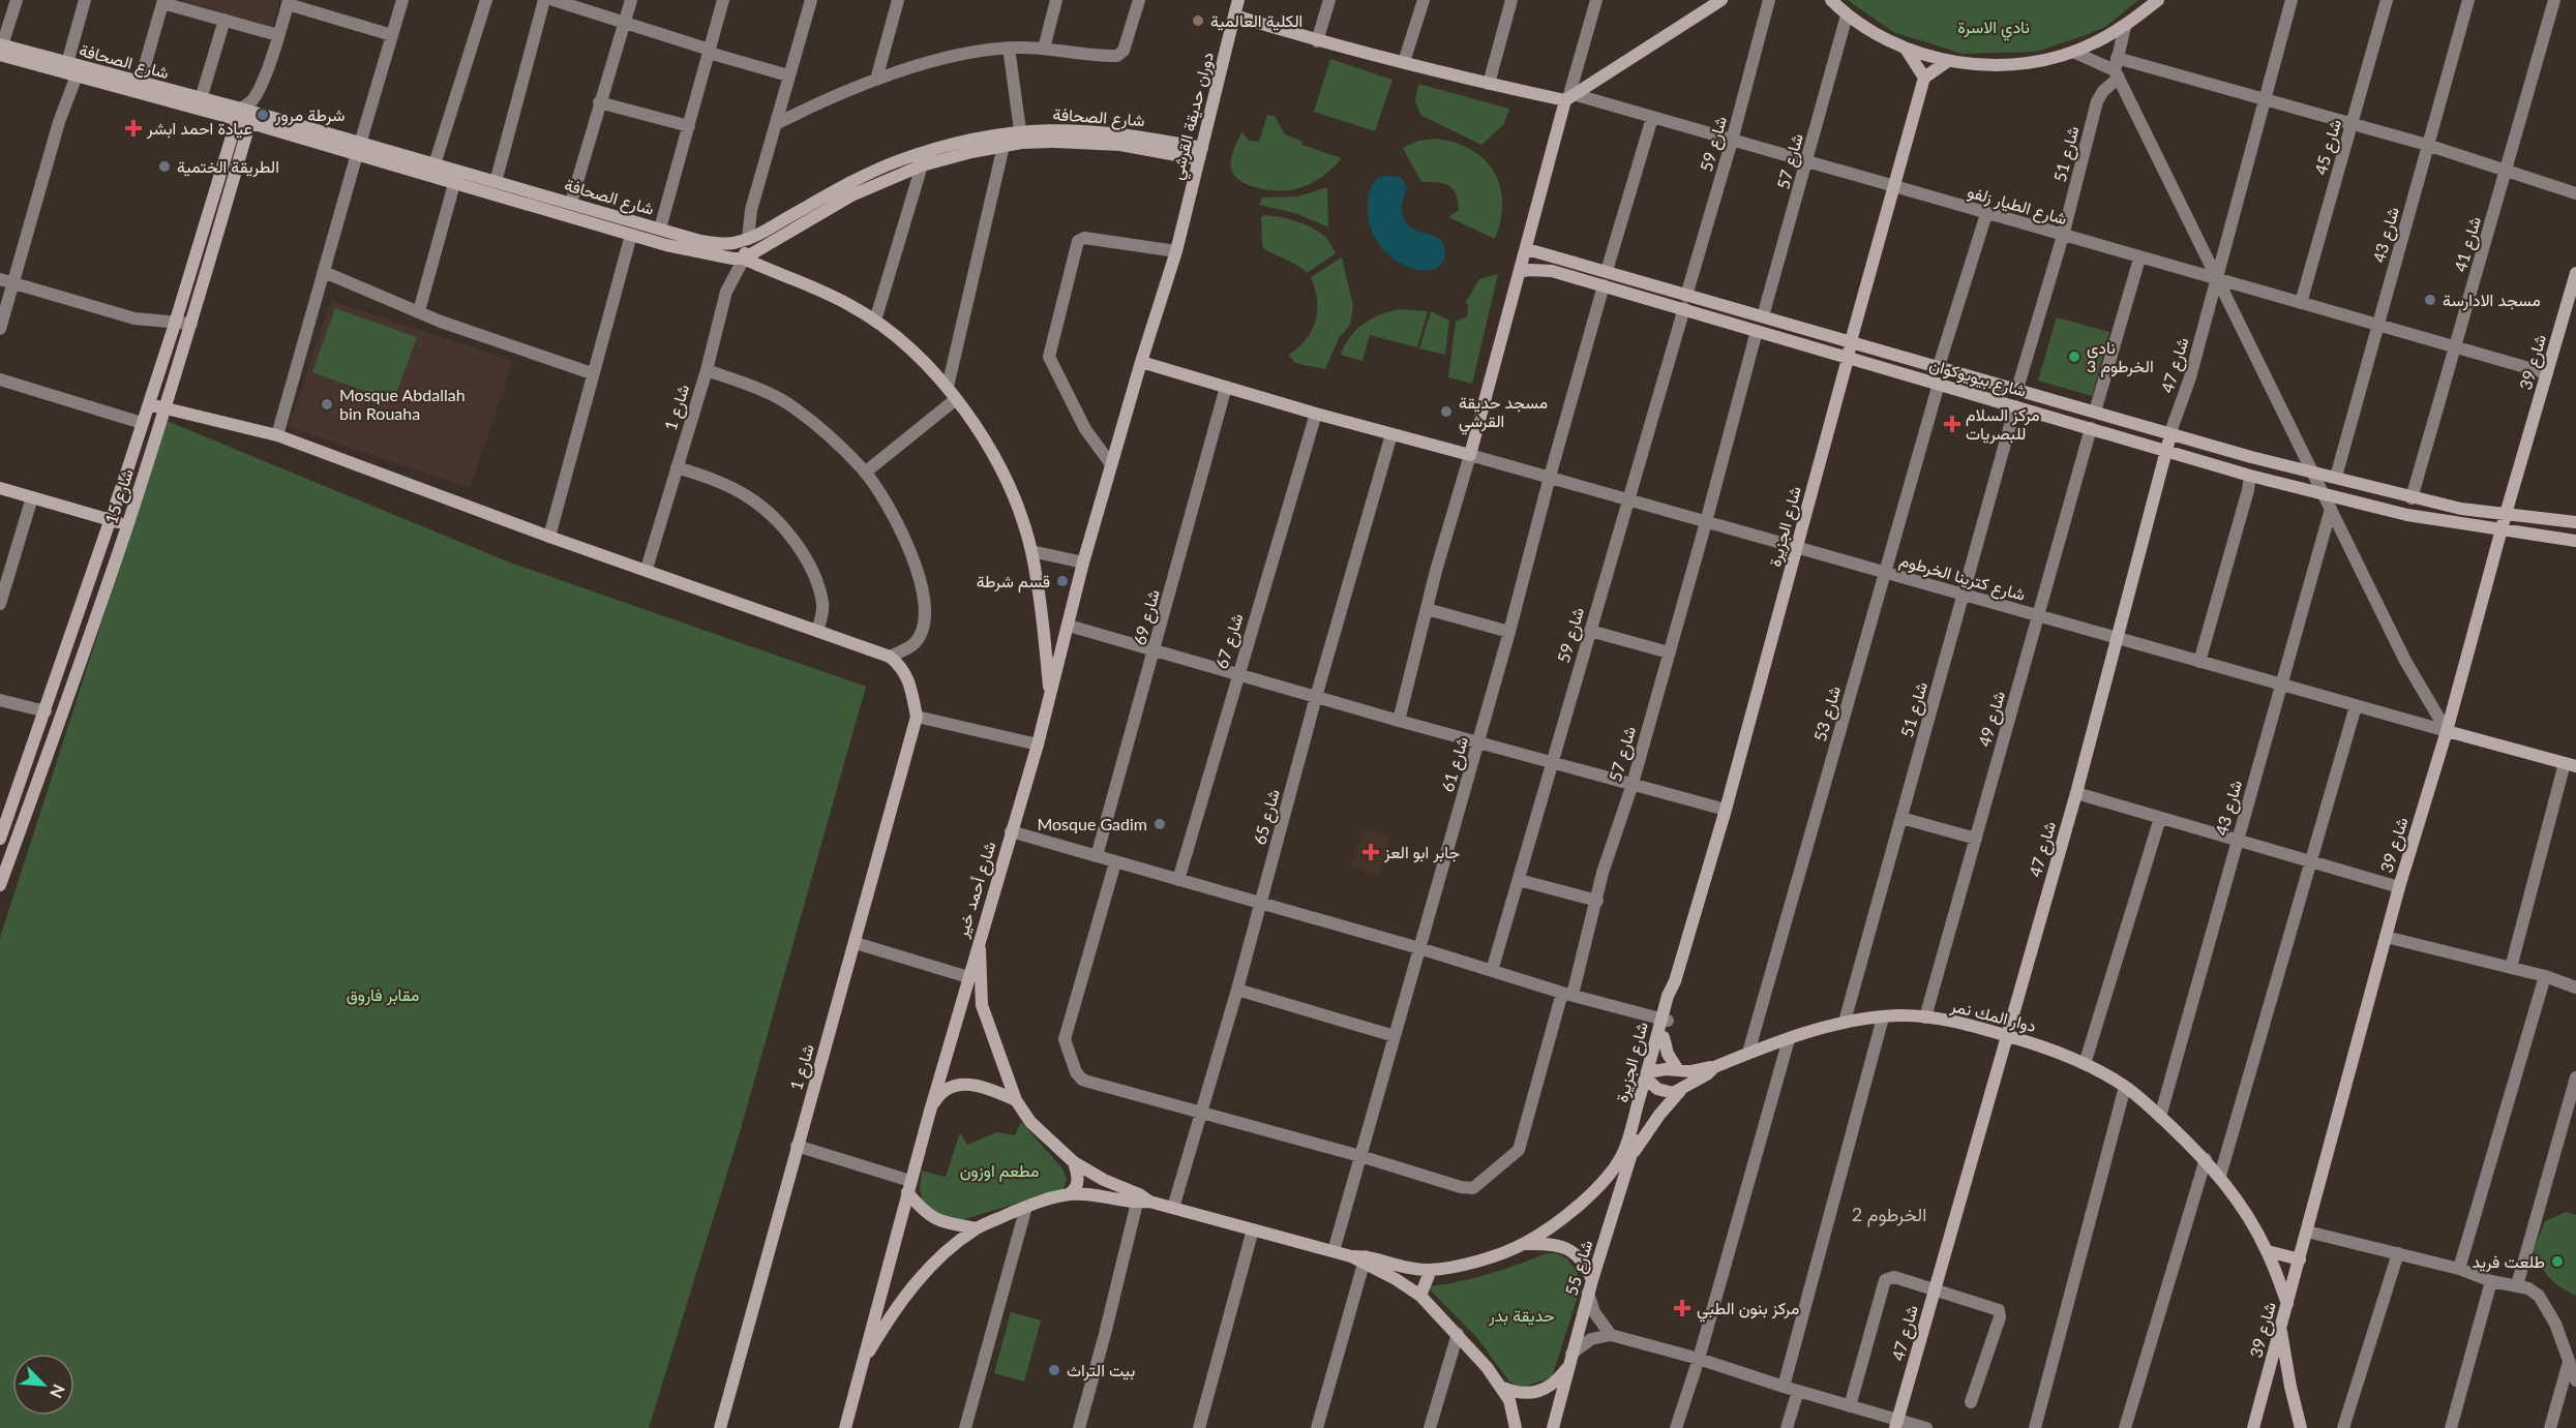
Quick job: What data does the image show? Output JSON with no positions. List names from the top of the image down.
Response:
{
  "streets": {
    "street": [
      "شارع الصحافة",
      "دوران حديقة القرشي",
      "شارع 59",
      "شارع 45",
      "شارع 51",
      "شارع 57",
      "شارع الطيار زلفو",
      "شارع 43",
      "شارع 41",
      "شارع 39",
      "شارع 47",
      "شارع بيويوكوان",
      "شارع 1",
      "شارع 15",
      "شارع الجزيرة",
      "شارع كترينا الخرطوم",
      "شارع 69",
      "شارع 67",
      "شارع 53",
      "شارع 49",
      "شارع 61",
      "شارع 65",
      "شارع أحمد خير",
      "دوار المك نمر",
      "شارع 55"
    ]
  },
  "crossings": [
    ["شارع الصحافة", "دوران حديقة القرشي"],
    ["شارع الصحافة", "شارع 1"],
    ["شارع الصحافة", "شارع 15"],
    ["دوران حديقة القرشي", "شارع أحمد خير"],
    ["شارع 59", "شارع الطيار زلفو"],
    ["شارع 59", "شارع بيويوكوان"],
    ["شارع 59", "شارع كترينا الخرطوم"],
    ["شارع 45", "شارع الطيار زلفو"],
    ["شارع 51", "شارع الطيار زلفو"],
    ["شارع 51", "شارع بيويوكوان"],
    ["شارع 51", "شارع كترينا الخرطوم"],
    ["شارع 51", "دوار المك نمر"],
    ["شارع 57", "شارع الطيار زلفو"],
    ["شارع 57", "شارع بيويوكوان"],
    ["شارع 57", "شارع كترينا الخرطوم"],
    ["شارع 57", "شارع 61"],
    ["شارع الطيار زلفو", "شارع 43"],
    ["شارع الطيار زلفو", "شارع 41"],
    ["شارع الطيار زلفو", "شارع 39"],
    ["شارع الطيار زلفو", "شارع 47"],
    ["شارع الطيار زلفو", "شارع الجزيرة"],
    ["شارع 43", "شارع بيويوكوان"],
    ["شارع 43", "شارع كترينا الخرطوم"],
    ["شارع 43", "دوار المك نمر"],
    ["شارع 41", "شارع بيويوكوان"],
    ["شارع 39", "شارع بيويوكوان"],
    ["شارع 39", "شارع كترينا الخرطوم"],
    ["شارع 39", "دوار المك نمر"],
    ["شارع 47", "شارع بيويوكوان"],
    ["شارع 47", "شارع كترينا الخرطوم"],
    ["شارع 47", "دوار المك نمر"],
    ["شارع بيويوكوان", "شارع الجزيرة"],
    ["شارع بيويوكوان", "شارع 53"],
    ["شارع بيويوكوان", "شارع 49"],
    ["شارع بيويوكوان", "شارع 61"],
    ["شارع الجزيرة", "شارع كترينا الخرطوم"],
    ["شارع الجزيرة", "دوار المك نمر"],
    ["شارع الجزيرة", "شارع 55"],
    ["شارع كترينا الخرطوم", "شارع 53"],
    ["شارع كترينا الخرطوم", "شارع 49"],
    ["شارع كترينا الخرطوم", "شارع 61"],
    ["شارع 53", "دوار المك نمر"],
    ["شارع 49", "دوار المك نمر"],
    ["دوار المك نمر", "شارع 55"]
  ],
  "districts": ["الخرطوم 2"],
  "parks": [
    "نادي الاسرة",
    "مقابر فاروق",
    "مطعم اوزون",
    "حديقة بدر"
  ],
  "places": {
    "other": [
      "الكلية العالمية",
      "شرطة مرور",
      "الطريقة الختمية",
      "مسجد الادارسة",
      "نادي الخرطوم 3",
      "Mosque Abdallah bin Rouaha",
      "مسجد حديقة القرشي",
      "قسم شرطة",
      "Mosque Gadim",
      "طلعت فريد",
      "بيت التراث"
    ],
    "health": [
      "عيادة احمد ابشر",
      "مركز السلام للبصريات",
      "جابر ابو العز",
      "مركز بنون الطبي"
    ]
  },
  "north": "bottom right"
}
